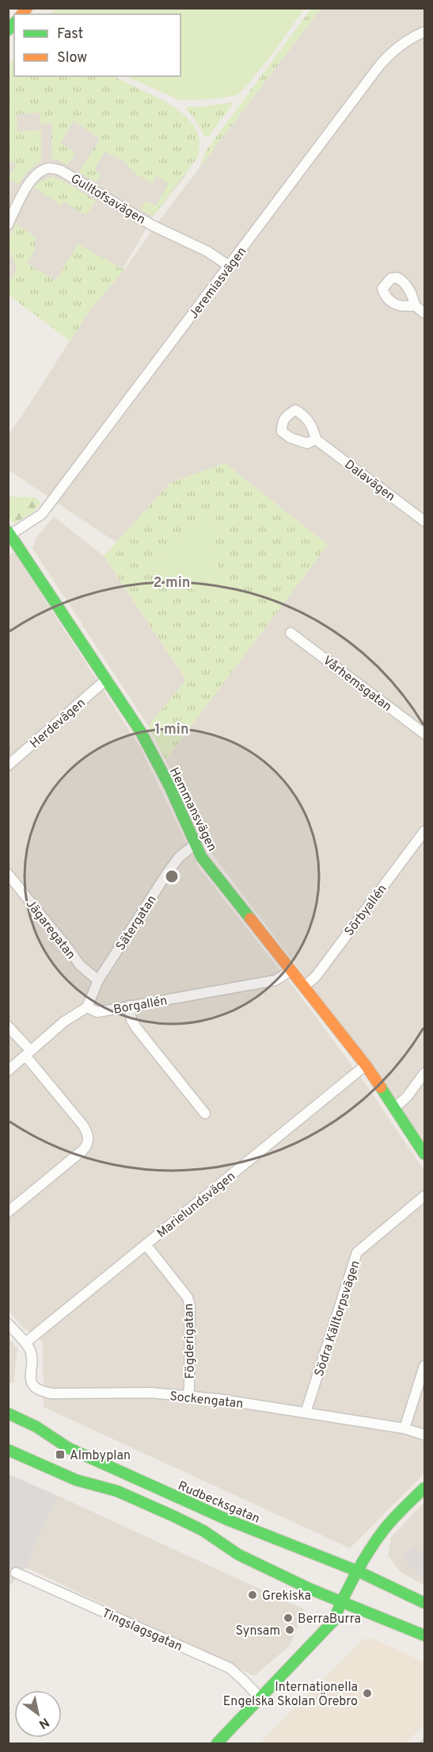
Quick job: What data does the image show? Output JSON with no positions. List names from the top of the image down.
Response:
{
  "streets": {
    "street": [
      "Gulltofsavägen",
      "Jeremiasvägen",
      "Dalavägen",
      "Vårhemsgatan",
      "Herdevägen",
      "Hemmansvägen",
      "Sörbyallén",
      "Sätergatan",
      "Jägaregatan",
      "Borgallén",
      "Marielundsvägen",
      "Södra Källtorpsvägen",
      "Fögderigatan",
      "Sockengatan",
      "Rudbecksgatan",
      "Tingslagsgatan"
    ]
  },
  "crossings": [
    ["Gulltofsavägen", "Jeremiasvägen"],
    ["Jeremiasvägen", "Hemmansvägen"],
    ["Herdevägen", "Hemmansvägen"],
    ["Hemmansvägen", "Sörbyallén"],
    ["Hemmansvägen", "Sätergatan"],
    ["Hemmansvägen", "Borgallén"],
    ["Hemmansvägen", "Marielundsvägen"],
    ["Sätergatan", "Jägaregatan"],
    ["Sätergatan", "Borgallén"],
    ["Marielundsvägen", "Fögderigatan"],
    ["Marielundsvägen", "Sockengatan"],
    ["Södra Källtorpsvägen", "Sockengatan"],
    ["Fögderigatan", "Sockengatan"]
  ],
  "places": {
    "transit": ["Almbyplan"],
    "other": [
      "Grekiska",
      "BerraBurra",
      "Synsam",
      "Internationella Engelska Skolan Örebro"
    ]
  },
  "legend": ["Fast", "Slow"],
  "north": "bottom right",
  "rings": ["2 min", "1 min"]
}
